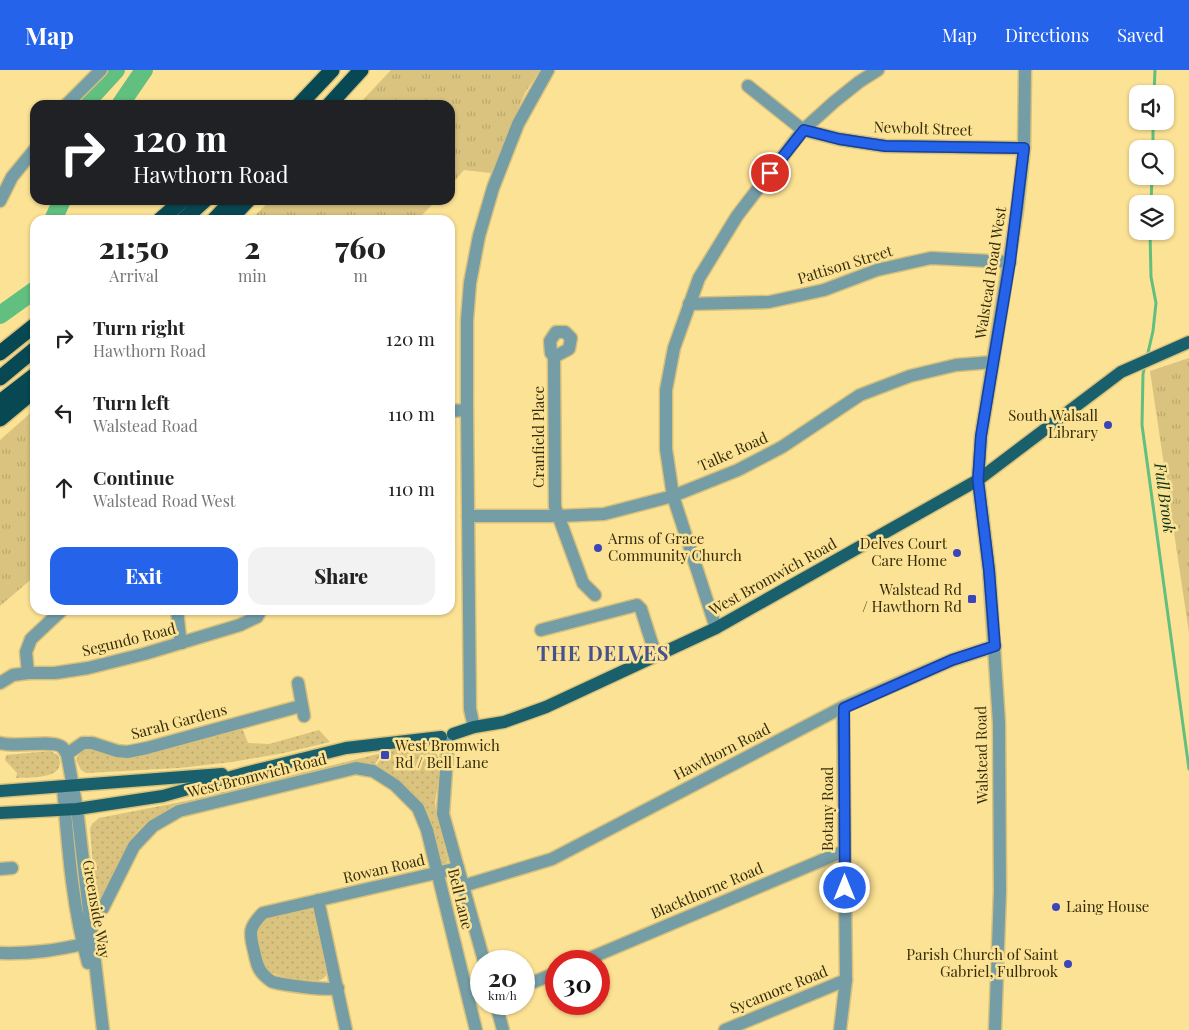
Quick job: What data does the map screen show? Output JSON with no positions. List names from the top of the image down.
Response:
{
  "streets": {
    "main road": ["West Bromwich Road"],
    "street": [
      "Newbolt Street",
      "Pattison Street",
      "Walstead Road West",
      "Cranfield Place",
      "Talke Road",
      "Segundo Road",
      "Sarah Gardens",
      "Hawthorn Road",
      "Walstead Road",
      "Botany Road",
      "Rowan Road",
      "Blackthorne Road",
      "Bell Lane",
      "Greenside Way",
      "Sycamore Road"
    ]
  },
  "crossings": [
    ["Newbolt Street", "Walstead Road West"],
    ["Pattison Street", "Walstead Road West"],
    ["Walstead Road West", "Talke Road"],
    ["Walstead Road West", "West Bromwich Road"],
    ["Walstead Road West", "Walstead Road"],
    ["Cranfield Place", "Talke Road"],
    ["West Bromwich Road", "Walstead Road"],
    ["West Bromwich Road", "Bell Lane"],
    ["West Bromwich Road", "Greenside Way"],
    ["Hawthorn Road", "Walstead Road"],
    ["Hawthorn Road", "Botany Road"],
    ["Hawthorn Road", "Bell Lane"],
    ["Botany Road", "Blackthorne Road"],
    ["Botany Road", "Sycamore Road"],
    ["Rowan Road", "Bell Lane"]
  ],
  "districts": ["THE DELVES"],
  "water": ["Full Brook"],
  "places": {
    "other": [
      "South Walsall Library",
      "Arms of Grace Community Church",
      "Delves Court Care Home",
      "Laing House",
      "Parish Church of Saint Gabriel, Fulbrook"
    ],
    "transit": ["Walstead Rd / Hawthorn Rd", "West Bromwich Rd / Bell Lane"]
  },
  "page": {
    "header": "Map",
    "nav": ["Map", "Directions", "Saved"],
    "turn": ["120 m", "Hawthorn Road"],
    "eta": [
      "21:50",
      "Arrival",
      "2",
      "min",
      "760",
      "m"
    ],
    "list": [
      {
        "name": "Turn right",
        "note": "Hawthorn Road",
        "value": "120 m"
      },
      {
        "name": "Turn left",
        "note": "Walstead Road",
        "value": "110 m"
      },
      {
        "name": "Continue",
        "note": "Walstead Road West",
        "value": "110 m"
      }
    ],
    "buttons": ["Exit", "Share"],
    "speed": "20 km/h",
    "limit": "30"
  }
}
